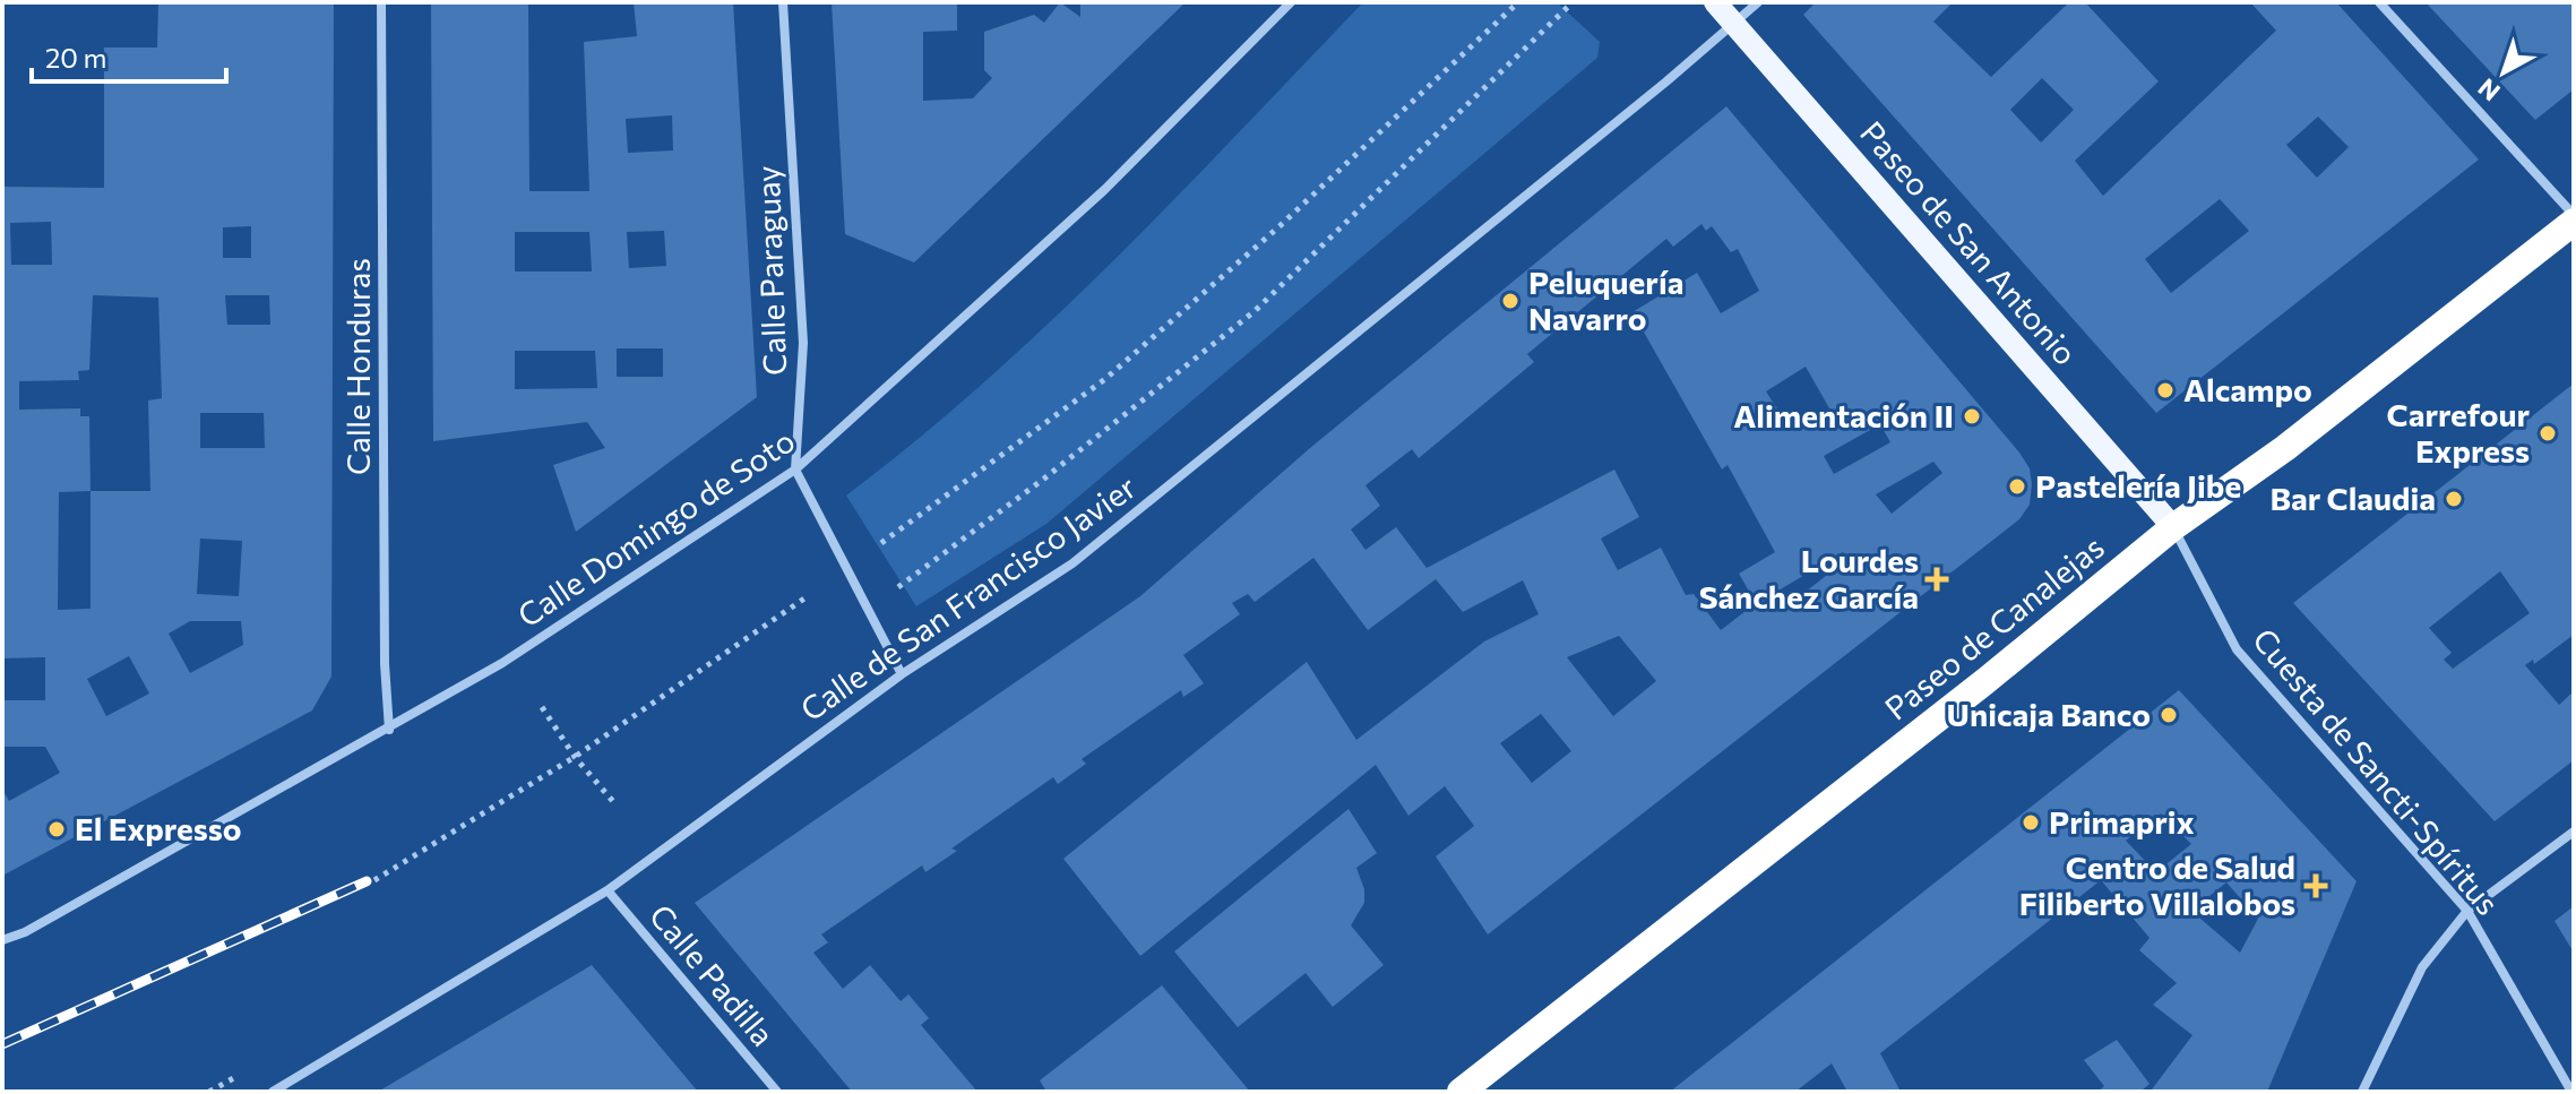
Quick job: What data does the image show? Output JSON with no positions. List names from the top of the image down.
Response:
{
  "streets": {
    "highway": ["Paseo de Canalejas"],
    "main road": ["Paseo de San Antonio"],
    "street": [
      "Calle Paraguay",
      "Calle Honduras",
      "Calle Domingo de Soto",
      "Calle de San Francisco Javier",
      "Cuesta de Sancti-Spíritus",
      "Calle Padilla"
    ]
  },
  "crossings": [
    ["Paseo de San Antonio", "Calle de San Francisco Javier"],
    ["Paseo de San Antonio", "Paseo de Canalejas"],
    ["Paseo de San Antonio", "Cuesta de Sancti-Spíritus"],
    ["Calle Paraguay", "Calle Domingo de Soto"],
    ["Calle Honduras", "Calle Domingo de Soto"],
    ["Calle de San Francisco Javier", "Calle Padilla"],
    ["Paseo de Canalejas", "Cuesta de Sancti-Spíritus"]
  ],
  "places": {
    "other": [
      "Peluquería Navarro",
      "Alcampo",
      "Alimentación II",
      "Carrefour Express",
      "Pastelería Jibe",
      "Bar Claudia",
      "Unicaja Banco",
      "Primaprix",
      "El Expresso"
    ],
    "health": ["Lourdes Sánchez García", "Centro de Salud Filiberto Villalobos"]
  },
  "scale_bar": "20 m",
  "north": "bottom left"
}
